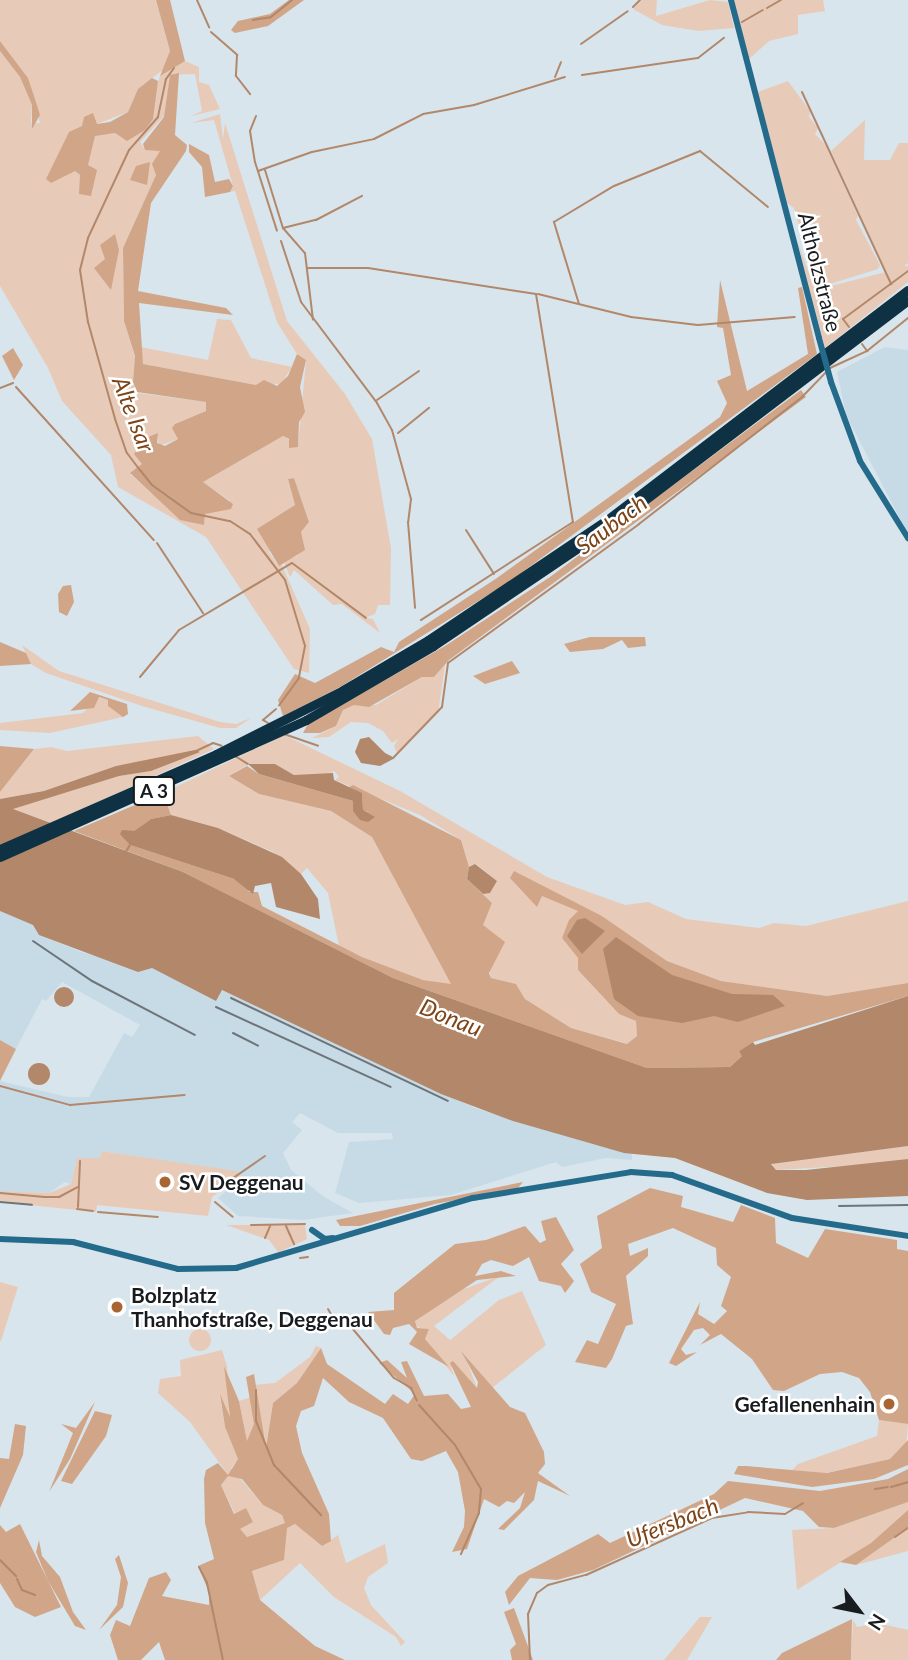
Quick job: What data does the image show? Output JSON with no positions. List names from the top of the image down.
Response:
{
  "streets": {
    "highway": ["A 3"],
    "main road": ["Altholzstraße"]
  },
  "water": [
    "Alte Isar",
    "Saubach",
    "Donau",
    "Ufersbach"
  ],
  "places": ["SV Deggenau", "Bolzplatz Thanhofstraße, Deggenau", "Gefallenenhain"],
  "north": "bottom right"
}
